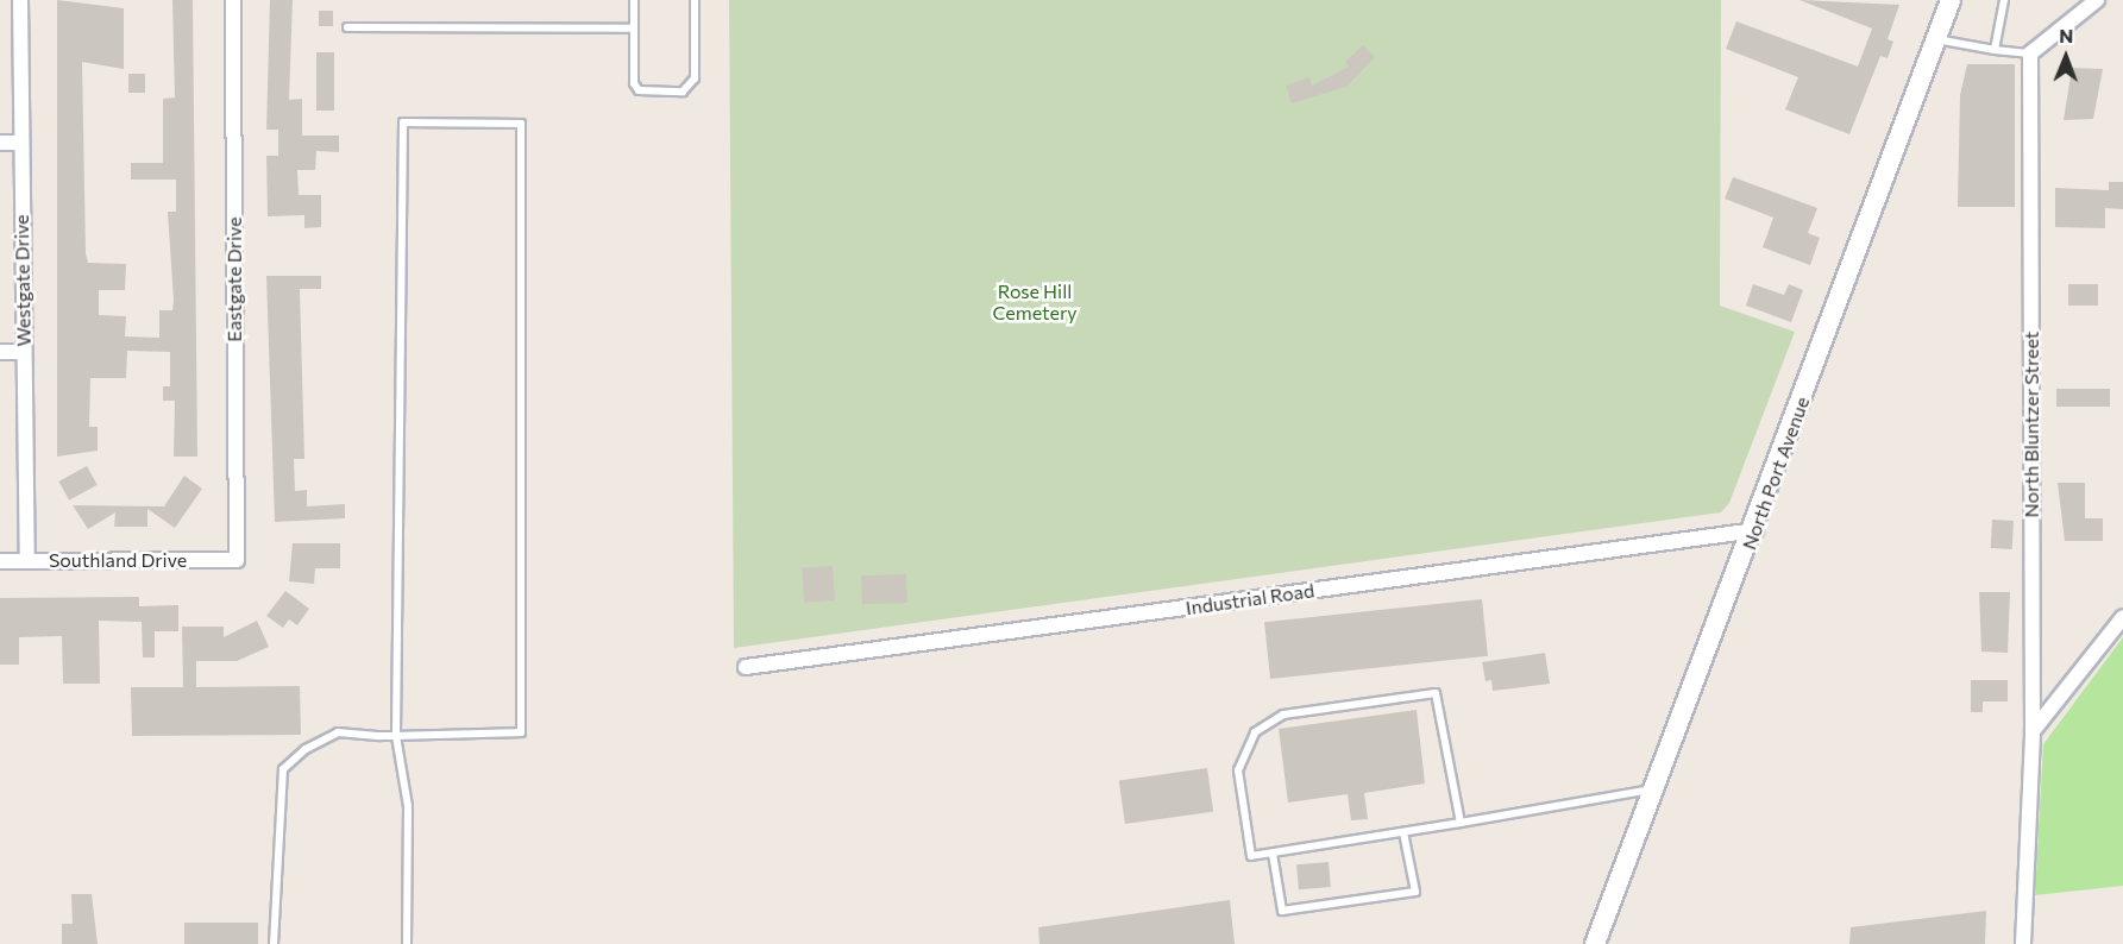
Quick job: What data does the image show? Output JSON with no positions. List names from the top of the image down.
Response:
{
  "streets": {
    "main road": ["North Port Avenue"],
    "street": [
      "Eastgate Drive",
      "Westgate Drive",
      "North Bluntzer Street",
      "Southland Drive",
      "Industrial Road"
    ]
  },
  "crossings": [
    ["Eastgate Drive", "Southland Drive"],
    ["Westgate Drive", "Southland Drive"],
    ["North Port Avenue", "Industrial Road"]
  ],
  "parks": ["Rose Hill Cemetery"],
  "north": "top"
}
